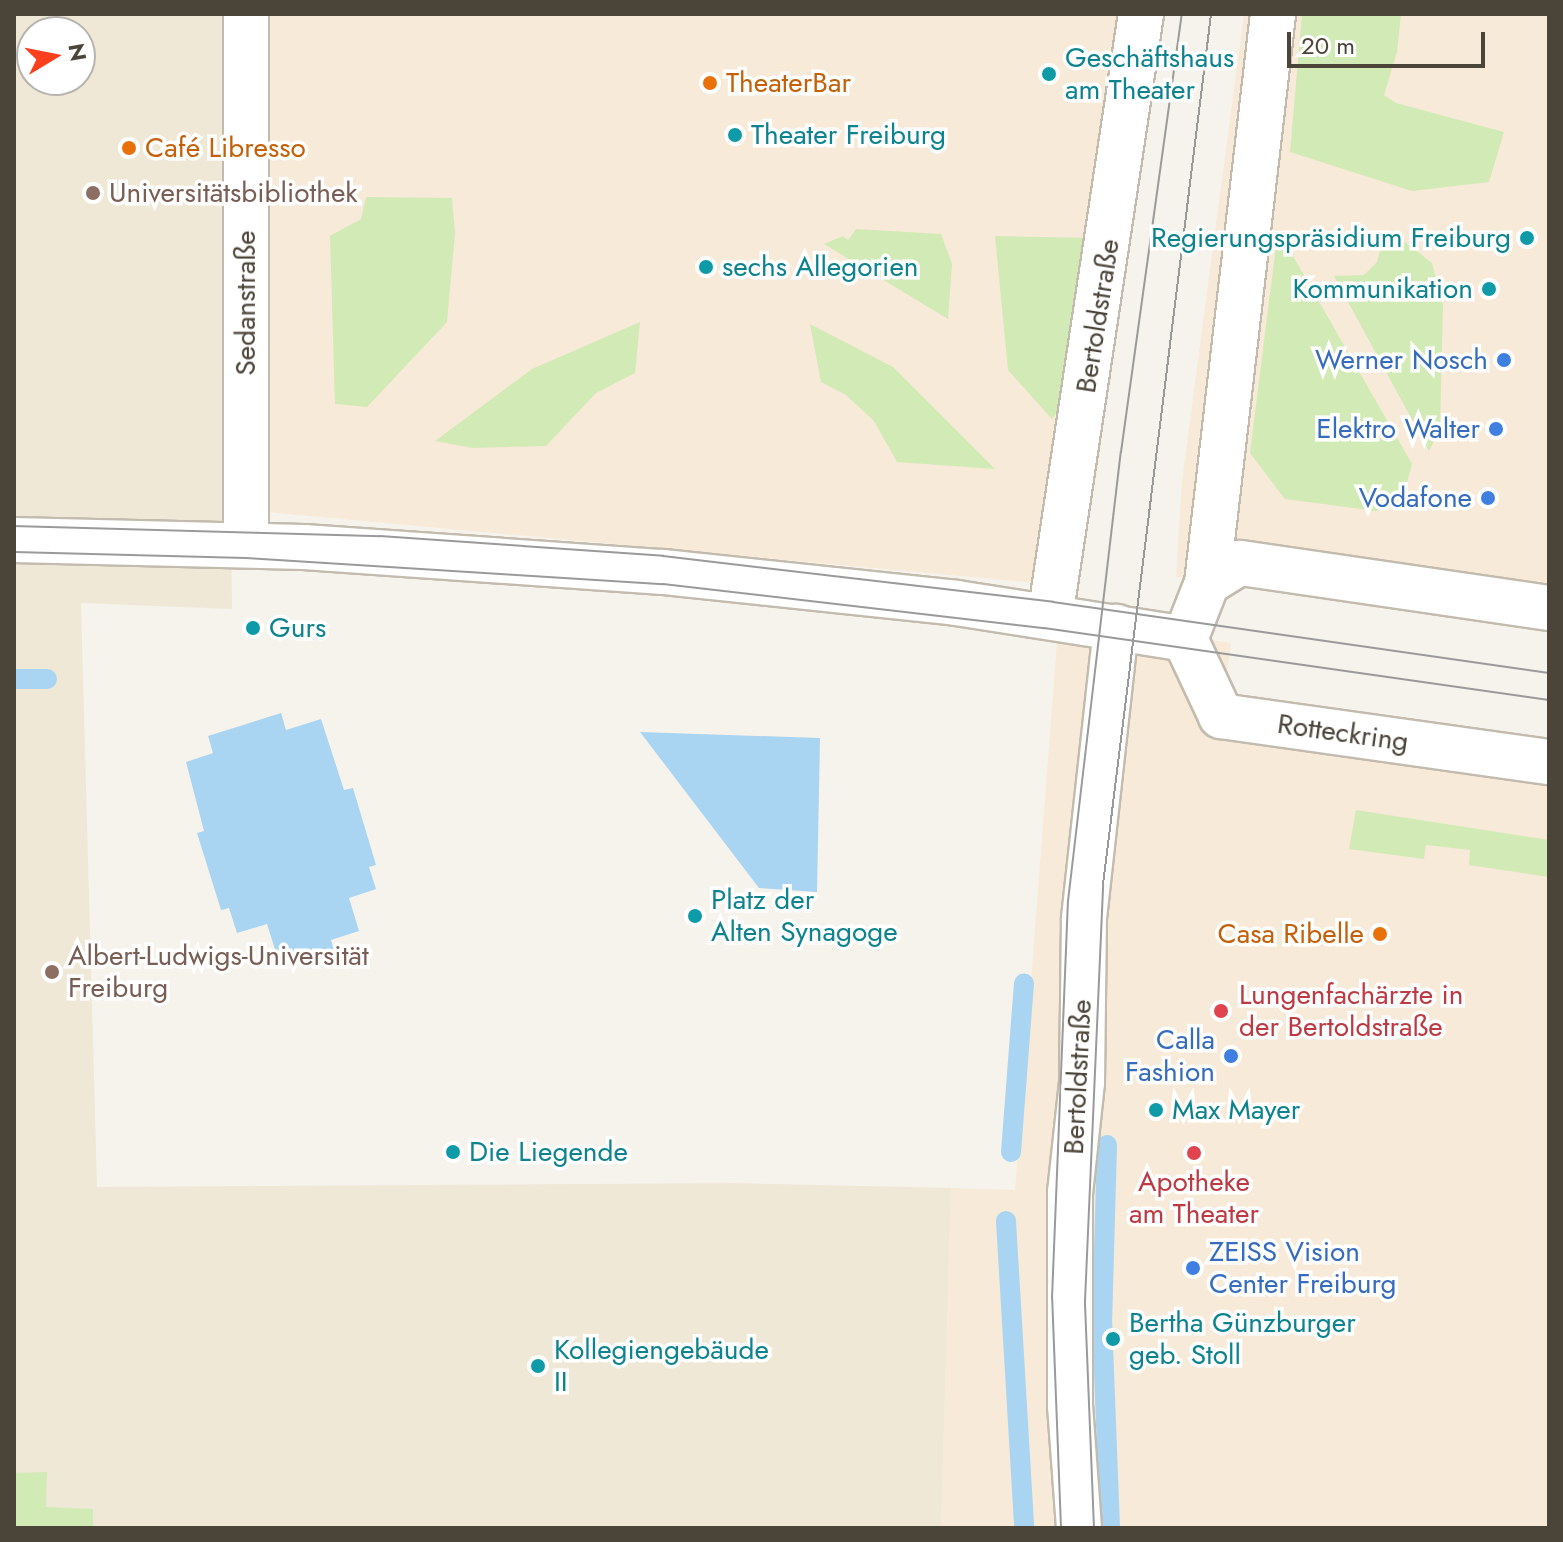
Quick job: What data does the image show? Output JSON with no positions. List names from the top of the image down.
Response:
{
  "streets": {
    "street": ["Sedanstraße", "Bertoldstraße", "Rotteckring"]
  },
  "places": [
    "Geschäftshaus am Theater",
    "TheaterBar",
    "Theater Freiburg",
    "Café Libresso",
    "Universitätsbibliothek",
    "Regierungspräsidium Freiburg",
    "sechs Allegorien",
    "Kommunikation",
    "Werner Nosch",
    "Elektro Walter",
    "Vodafone",
    "Gurs",
    "Platz der Alten Synagoge",
    "Casa Ribelle",
    "Albert-Ludwigs-Universität Freiburg",
    "Lungenfachärzte in der Bertoldstraße",
    "Calla Fashion",
    "Max Mayer",
    "Die Liegende",
    "Apotheke am Theater",
    "ZEISS Vision Center Freiburg",
    "Bertha Günzburger geb. Stoll",
    "Kollegiengebäude II"
  ],
  "scale_bar": "20 m",
  "north": "right"
}
